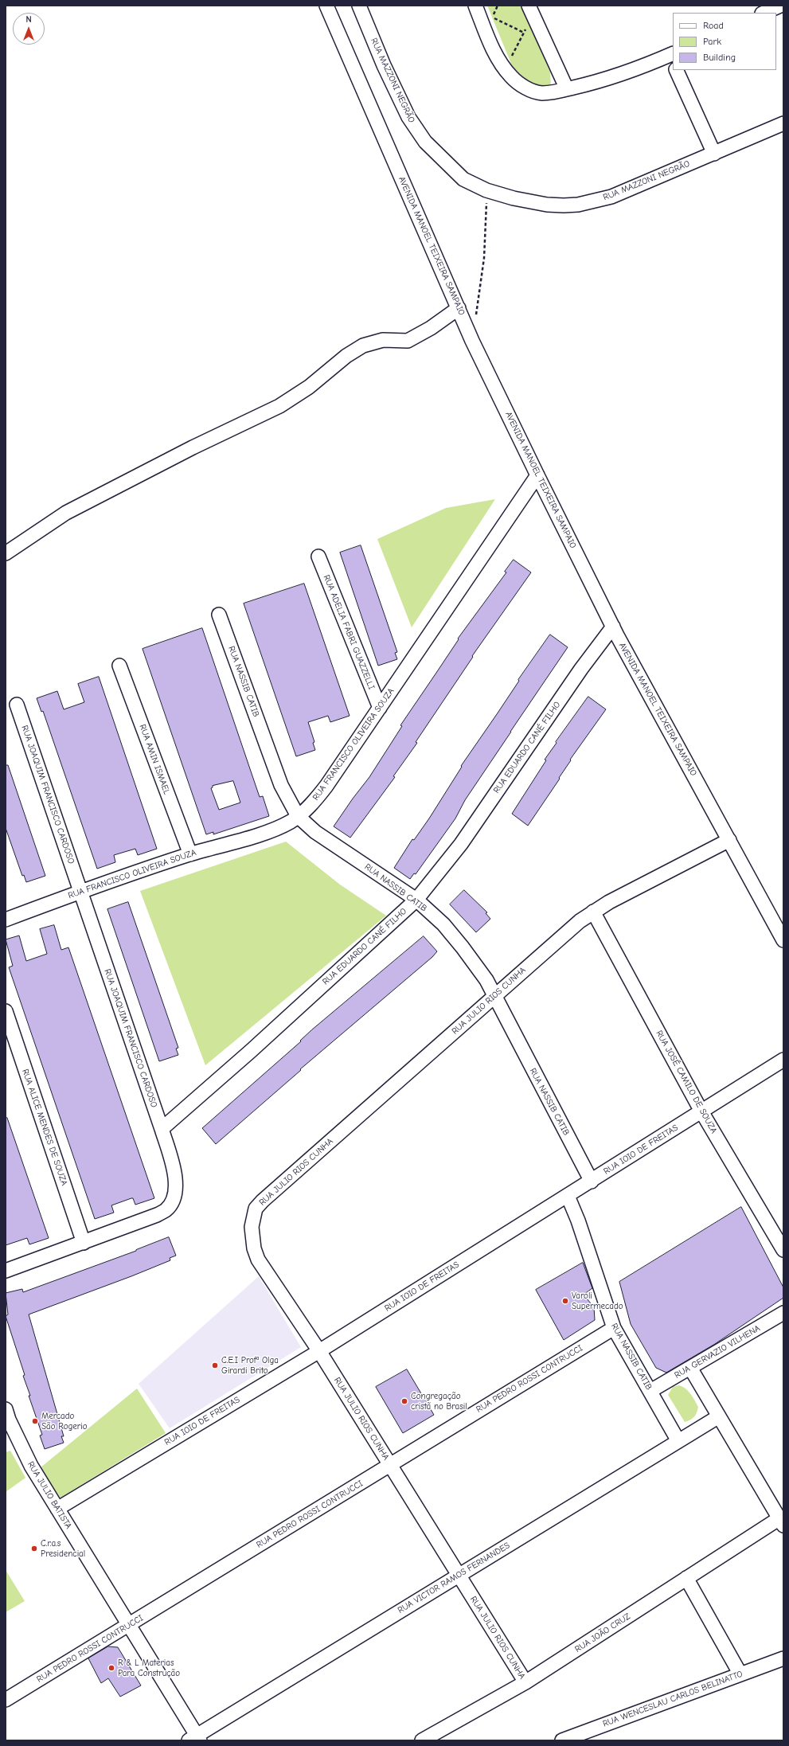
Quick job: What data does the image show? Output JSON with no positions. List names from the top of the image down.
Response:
{
  "streets": {
    "street": [
      "RUA MAZZONI NEGRÃO",
      "AVENIDA MANOEL TEIXEIRA SAMPAIO",
      "RUA ADELIA FABRI GUAZZELLI",
      "RUA NASSIB CATIB",
      "RUA FRANCISCO OLIVEIRA SOUZA",
      "RUA EDUARDO CANÉ FILHO",
      "RUA AMIN ISMAEL",
      "RUA JOAQUIM FRANCISCO CARDOSO",
      "RUA JULIO RIOS CUNHA",
      "RUA JOSÉ CAMILO DE SOUZA",
      "RUA ALICE MENDES DE SOUZA",
      "RUA IOIO DE FREITAS",
      "RUA GERVAZIO VILHENA",
      "RUA PEDRO ROSSI CONTRUCCI",
      "RUA JULIO BATISTA",
      "RUA VICTOR RAMOS FERNANDES",
      "RUA JOÃO CRUZ",
      "RUA WENCESLAU CARLOS BELINATTO"
    ]
  },
  "crossings": [
    ["AVENIDA MANOEL TEIXEIRA SAMPAIO", "RUA FRANCISCO OLIVEIRA SOUZA"],
    ["AVENIDA MANOEL TEIXEIRA SAMPAIO", "RUA EDUARDO CANÉ FILHO"],
    ["AVENIDA MANOEL TEIXEIRA SAMPAIO", "RUA JULIO RIOS CUNHA"],
    ["RUA ADELIA FABRI GUAZZELLI", "RUA FRANCISCO OLIVEIRA SOUZA"],
    ["RUA NASSIB CATIB", "RUA FRANCISCO OLIVEIRA SOUZA"],
    ["RUA NASSIB CATIB", "RUA EDUARDO CANÉ FILHO"],
    ["RUA NASSIB CATIB", "RUA JULIO RIOS CUNHA"],
    ["RUA NASSIB CATIB", "RUA IOIO DE FREITAS"],
    ["RUA NASSIB CATIB", "RUA GERVAZIO VILHENA"],
    ["RUA NASSIB CATIB", "RUA PEDRO ROSSI CONTRUCCI"],
    ["RUA NASSIB CATIB", "RUA VICTOR RAMOS FERNANDES"],
    ["RUA FRANCISCO OLIVEIRA SOUZA", "RUA AMIN ISMAEL"],
    ["RUA FRANCISCO OLIVEIRA SOUZA", "RUA JOAQUIM FRANCISCO CARDOSO"],
    ["RUA EDUARDO CANÉ FILHO", "RUA JOAQUIM FRANCISCO CARDOSO"],
    ["RUA JOAQUIM FRANCISCO CARDOSO", "RUA ALICE MENDES DE SOUZA"],
    ["RUA JULIO RIOS CUNHA", "RUA JOSÉ CAMILO DE SOUZA"],
    ["RUA JULIO RIOS CUNHA", "RUA IOIO DE FREITAS"],
    ["RUA JULIO RIOS CUNHA", "RUA PEDRO ROSSI CONTRUCCI"],
    ["RUA JULIO RIOS CUNHA", "RUA VICTOR RAMOS FERNANDES"],
    ["RUA JULIO RIOS CUNHA", "RUA JOÃO CRUZ"],
    ["RUA JOSÉ CAMILO DE SOUZA", "RUA IOIO DE FREITAS"],
    ["RUA IOIO DE FREITAS", "RUA JULIO BATISTA"],
    ["RUA PEDRO ROSSI CONTRUCCI", "RUA JULIO BATISTA"],
    ["RUA JULIO BATISTA", "RUA VICTOR RAMOS FERNANDES"]
  ],
  "places": [
    "Varoli Supermecado",
    "C.E.I Profª Olga Girardi Brito",
    "Congregação cristã no Brasil",
    "Mercado São Rogerio",
    "C.r.a.s Presidencial",
    "R & L Materias Para Construção"
  ],
  "legend": ["Road", "Park", "Building"],
  "north": "top"
}
